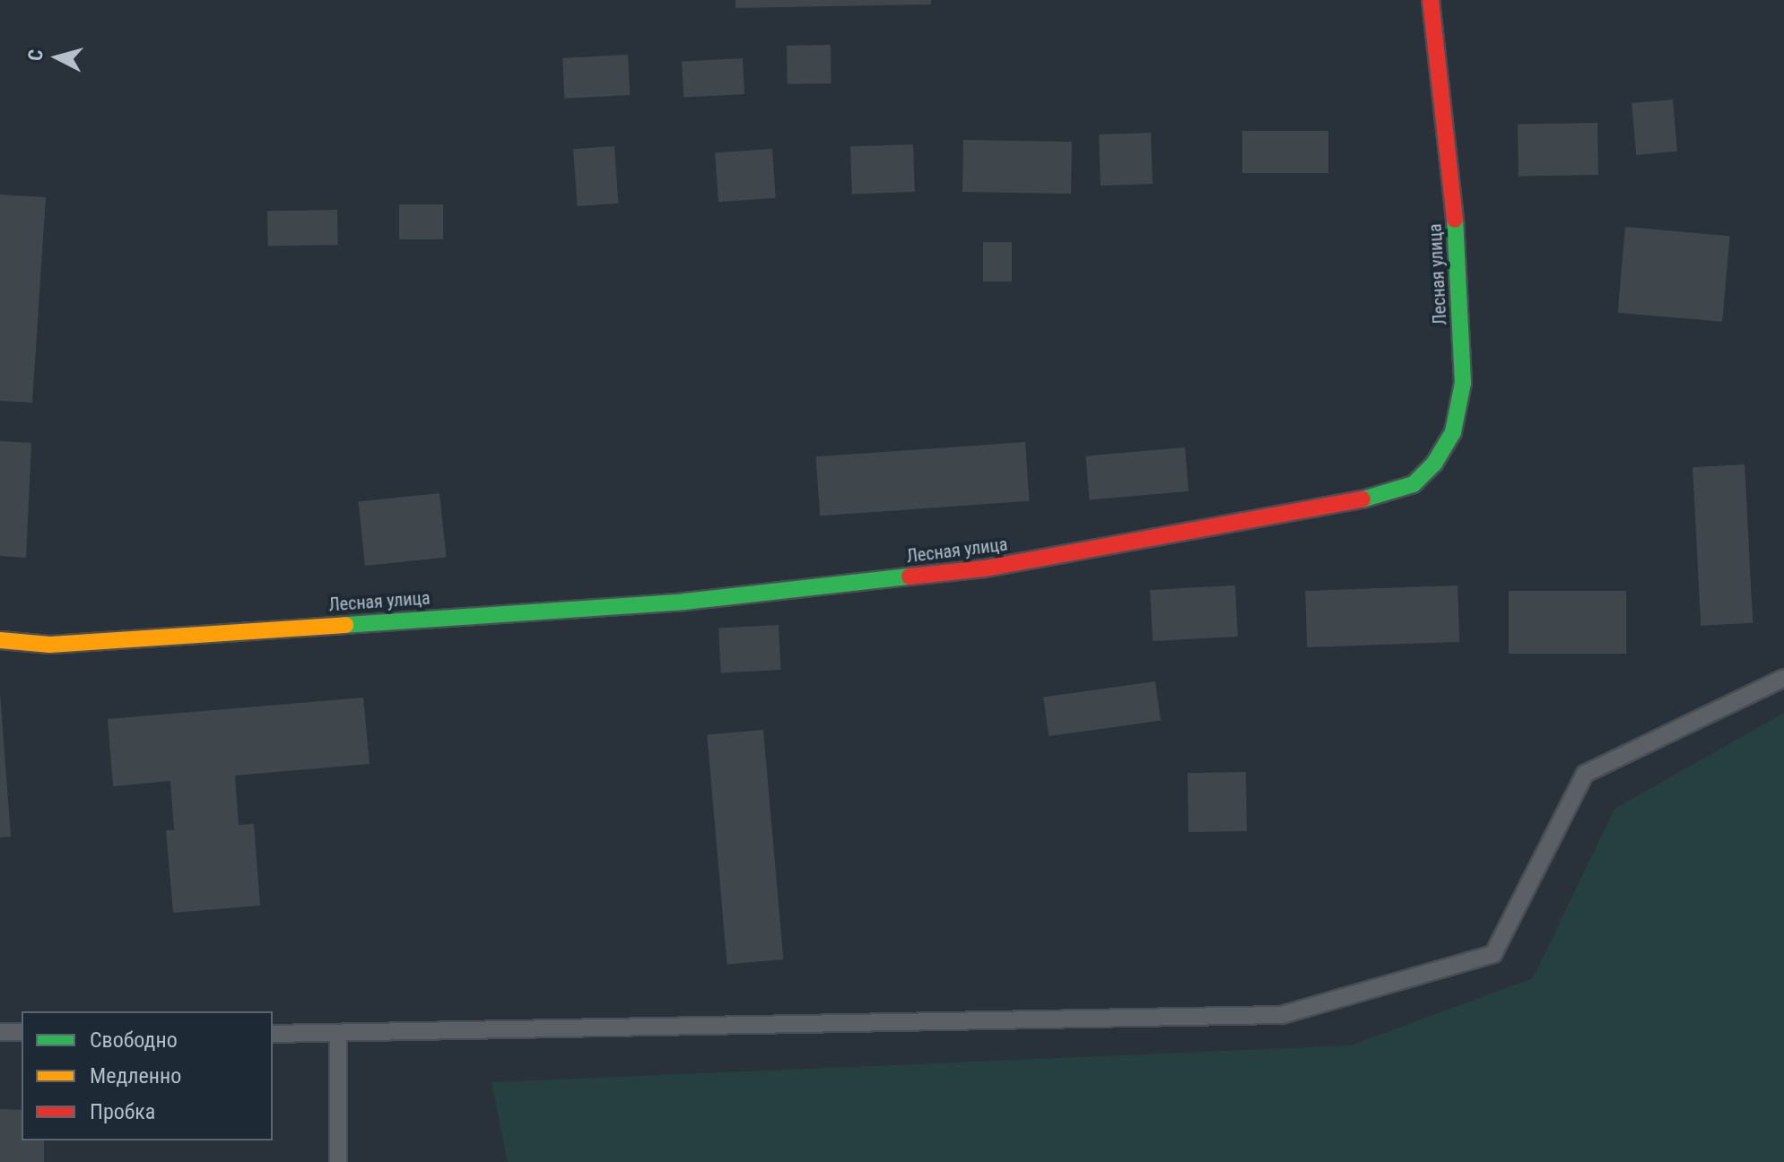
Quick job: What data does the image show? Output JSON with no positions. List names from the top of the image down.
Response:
{
  "streets": {
    "street": ["Лесная улица"]
  },
  "legend": ["Свободно", "Медленно", "Пробка"],
  "north": "left"
}
